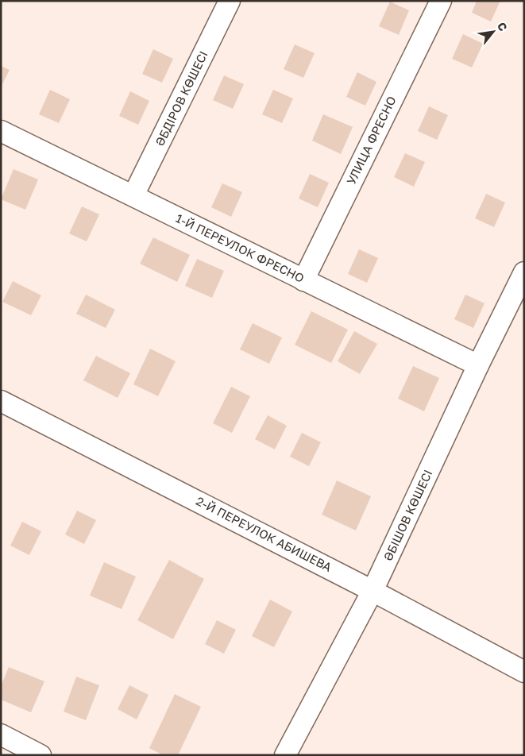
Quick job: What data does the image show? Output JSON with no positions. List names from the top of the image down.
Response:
{
  "streets": {
    "street": [
      "ӘБДІРОВ КӨШЕСІ",
      "УЛИЦА ФРЕСНО",
      "1-Й ПЕРЕУЛОК ФРЕСНО",
      "ӘБІШОВ КӨШЕСІ",
      "2-Й ПЕРЕУЛОК АБИШЕВА"
    ]
  },
  "crossings": [
    ["ӘБДІРОВ КӨШЕСІ", "1-Й ПЕРЕУЛОК ФРЕСНО"],
    ["УЛИЦА ФРЕСНО", "1-Й ПЕРЕУЛОК ФРЕСНО"],
    ["1-Й ПЕРЕУЛОК ФРЕСНО", "ӘБІШОВ КӨШЕСІ"],
    ["ӘБІШОВ КӨШЕСІ", "2-Й ПЕРЕУЛОК АБИШЕВА"]
  ],
  "north": "top right"
}
